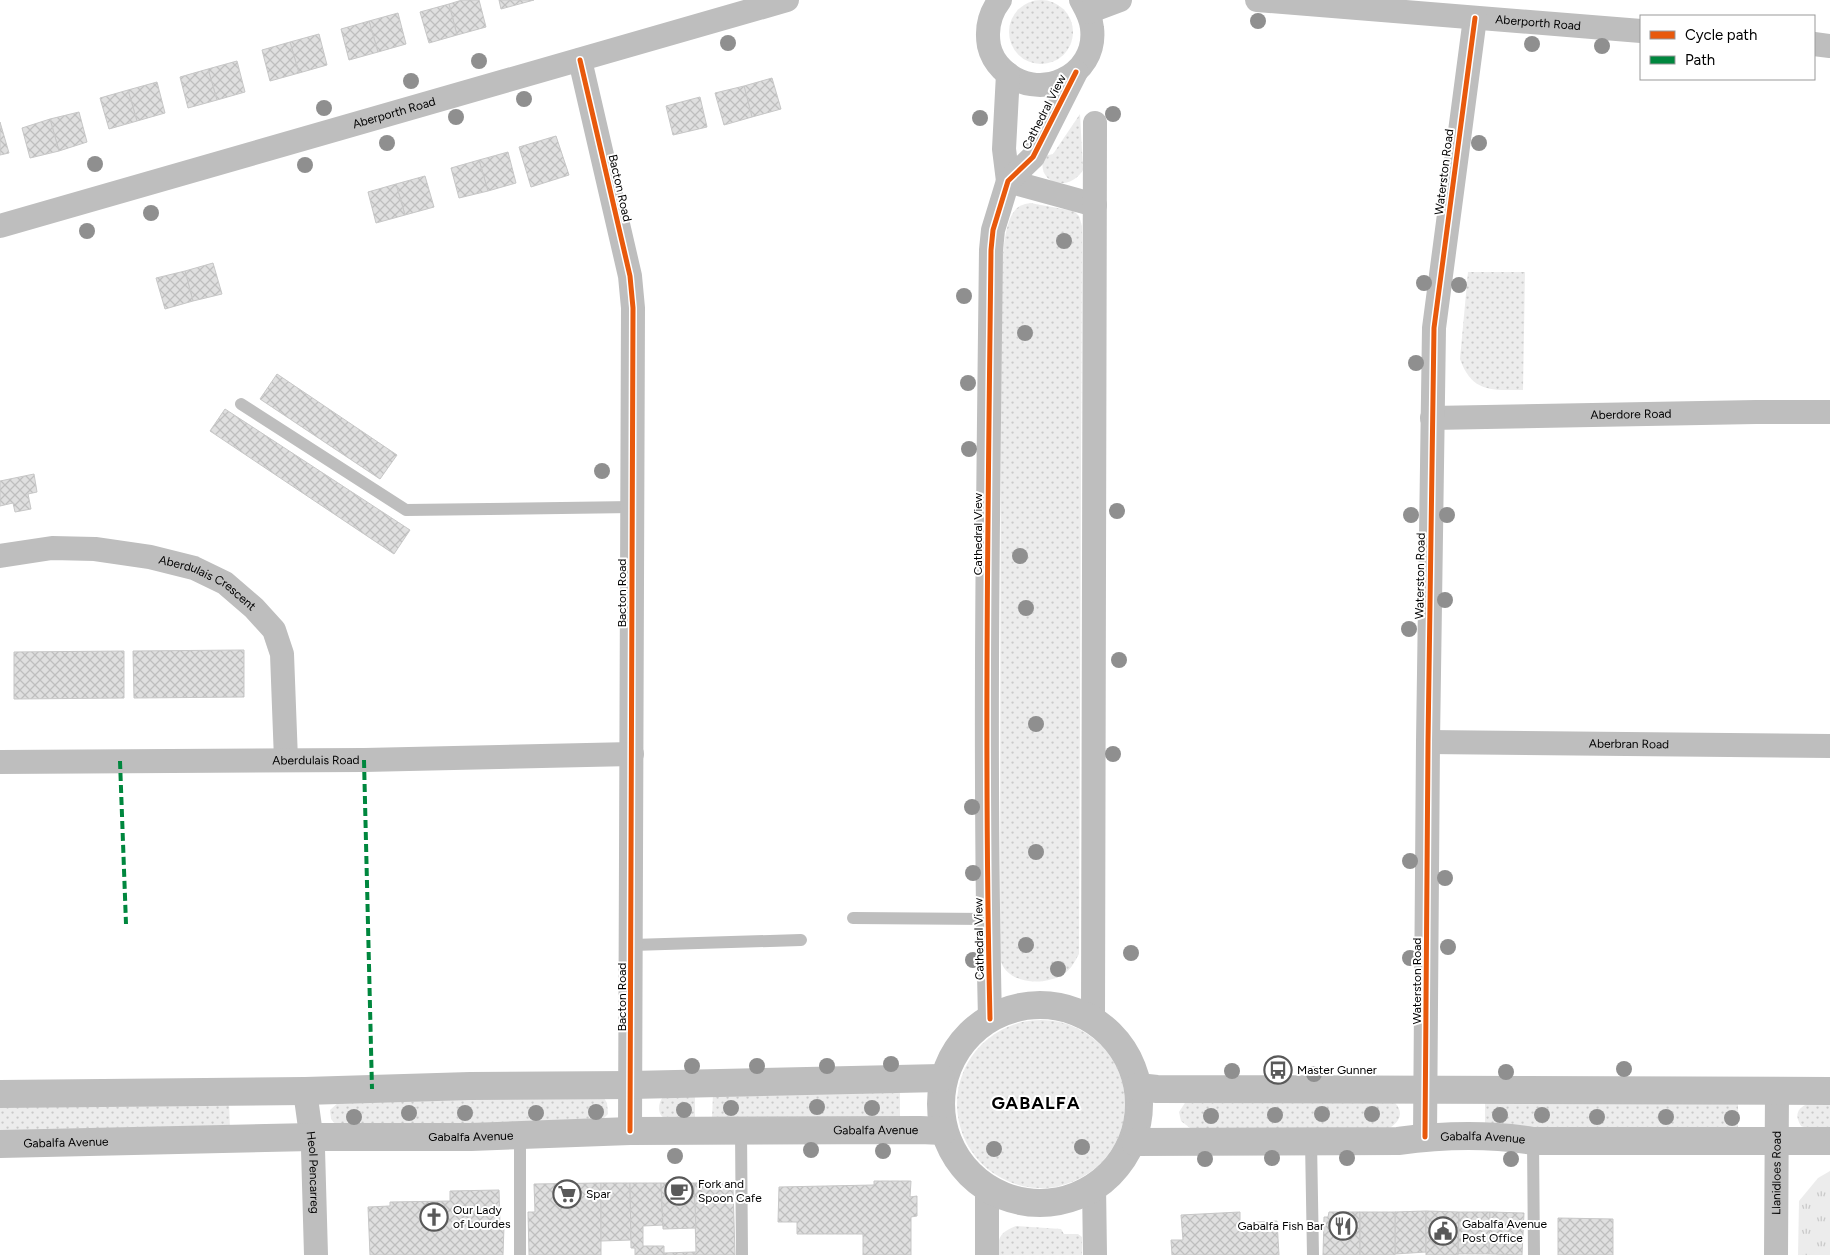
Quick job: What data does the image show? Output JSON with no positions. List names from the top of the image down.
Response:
{
  "streets": {
    "street": [
      "Aberporth Road",
      "Cathedral View",
      "Waterston Road",
      "Bacton Road",
      "Aberdore Road",
      "Aberdulais Crescent",
      "Aberbran Road",
      "Aberdulais Road",
      "Gabalfa Avenue",
      "Heol Pencarreg",
      "Llanidloes Road"
    ]
  },
  "crossings": [
    ["Aberporth Road", "Waterston Road"],
    ["Aberporth Road", "Bacton Road"],
    ["Waterston Road", "Aberdore Road"],
    ["Waterston Road", "Aberbran Road"],
    ["Waterston Road", "Gabalfa Avenue"],
    ["Bacton Road", "Aberdulais Road"],
    ["Bacton Road", "Gabalfa Avenue"],
    ["Aberdulais Crescent", "Aberdulais Road"],
    ["Gabalfa Avenue", "Heol Pencarreg"],
    ["Gabalfa Avenue", "Llanidloes Road"]
  ],
  "districts": ["GABALFA"],
  "places": {
    "bus stop": ["Master Gunner"],
    "cafe": ["Fork and Spoon Cafe"],
    "supermarket": ["Spar"],
    "church": ["Our Lady of Lourdes"],
    "restaurant": ["Gabalfa Fish Bar"],
    "public building": ["Gabalfa Avenue Post Office"]
  },
  "legend": ["Cycle path", "Path"]
}
